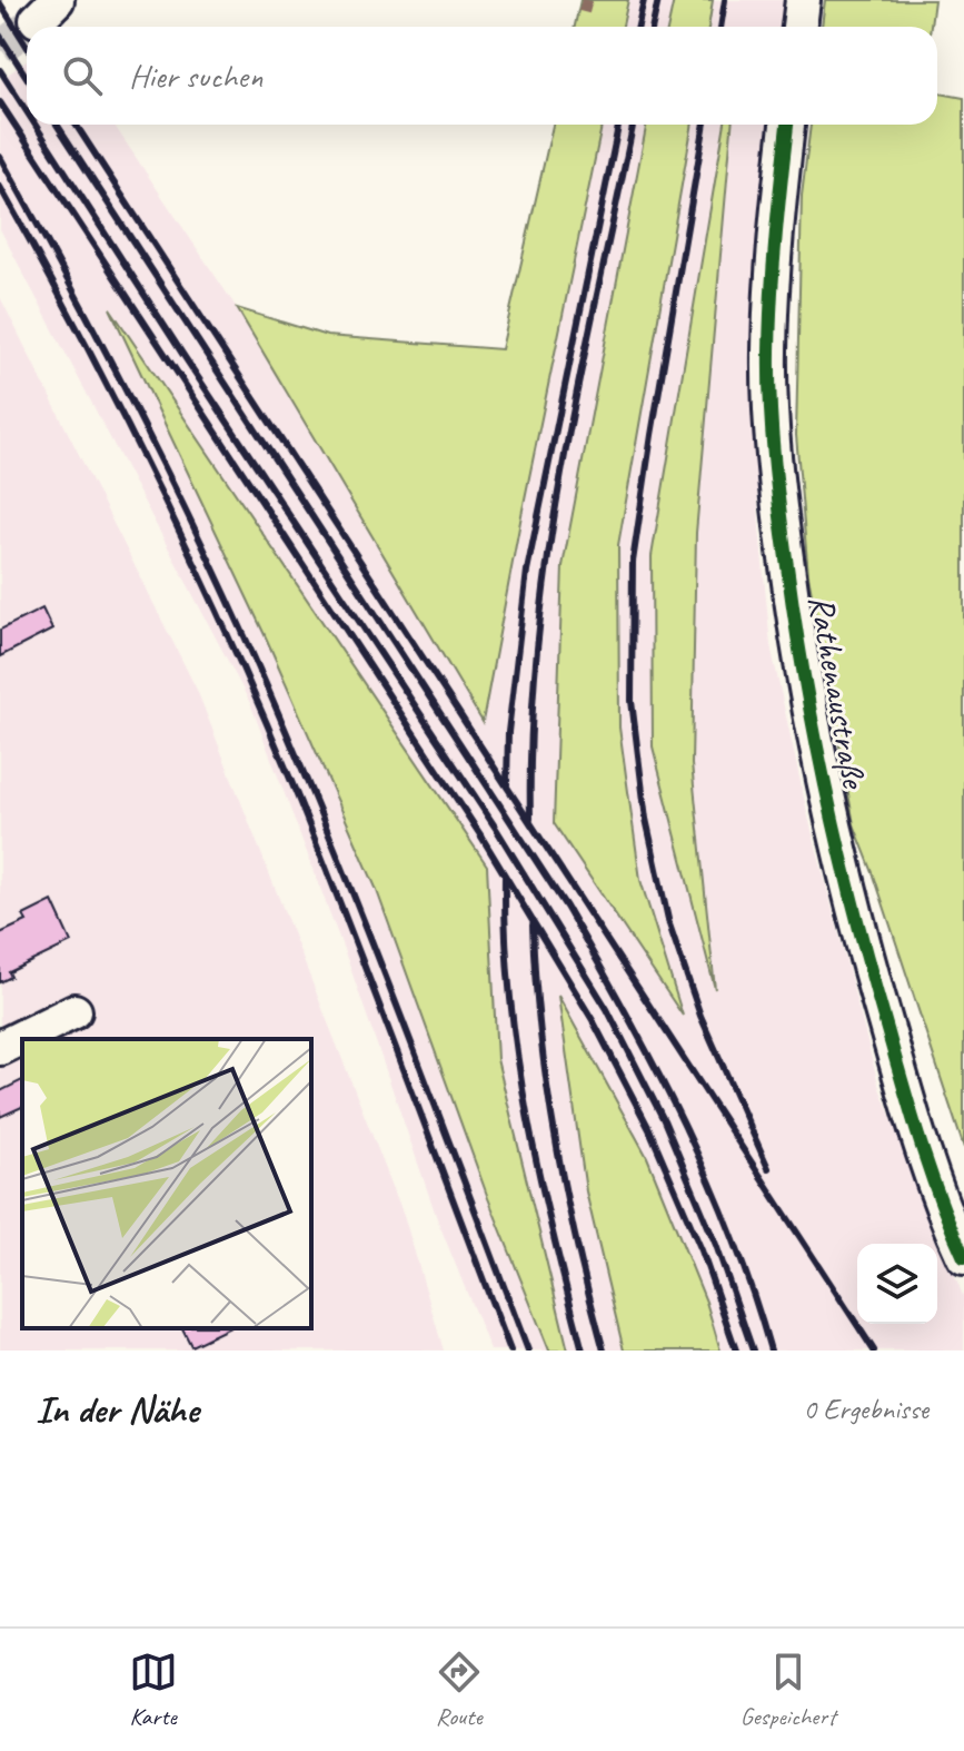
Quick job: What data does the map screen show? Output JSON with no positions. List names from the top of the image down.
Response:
{
  "streets": {
    "street": ["Rathenaustraße"]
  },
  "page": {
    "search": "Hier suchen",
    "heading": ["In der Nähe", "0 Ergebnisse"],
    "nav": ["Karte", "Route", "Gespeichert"]
  }
}
